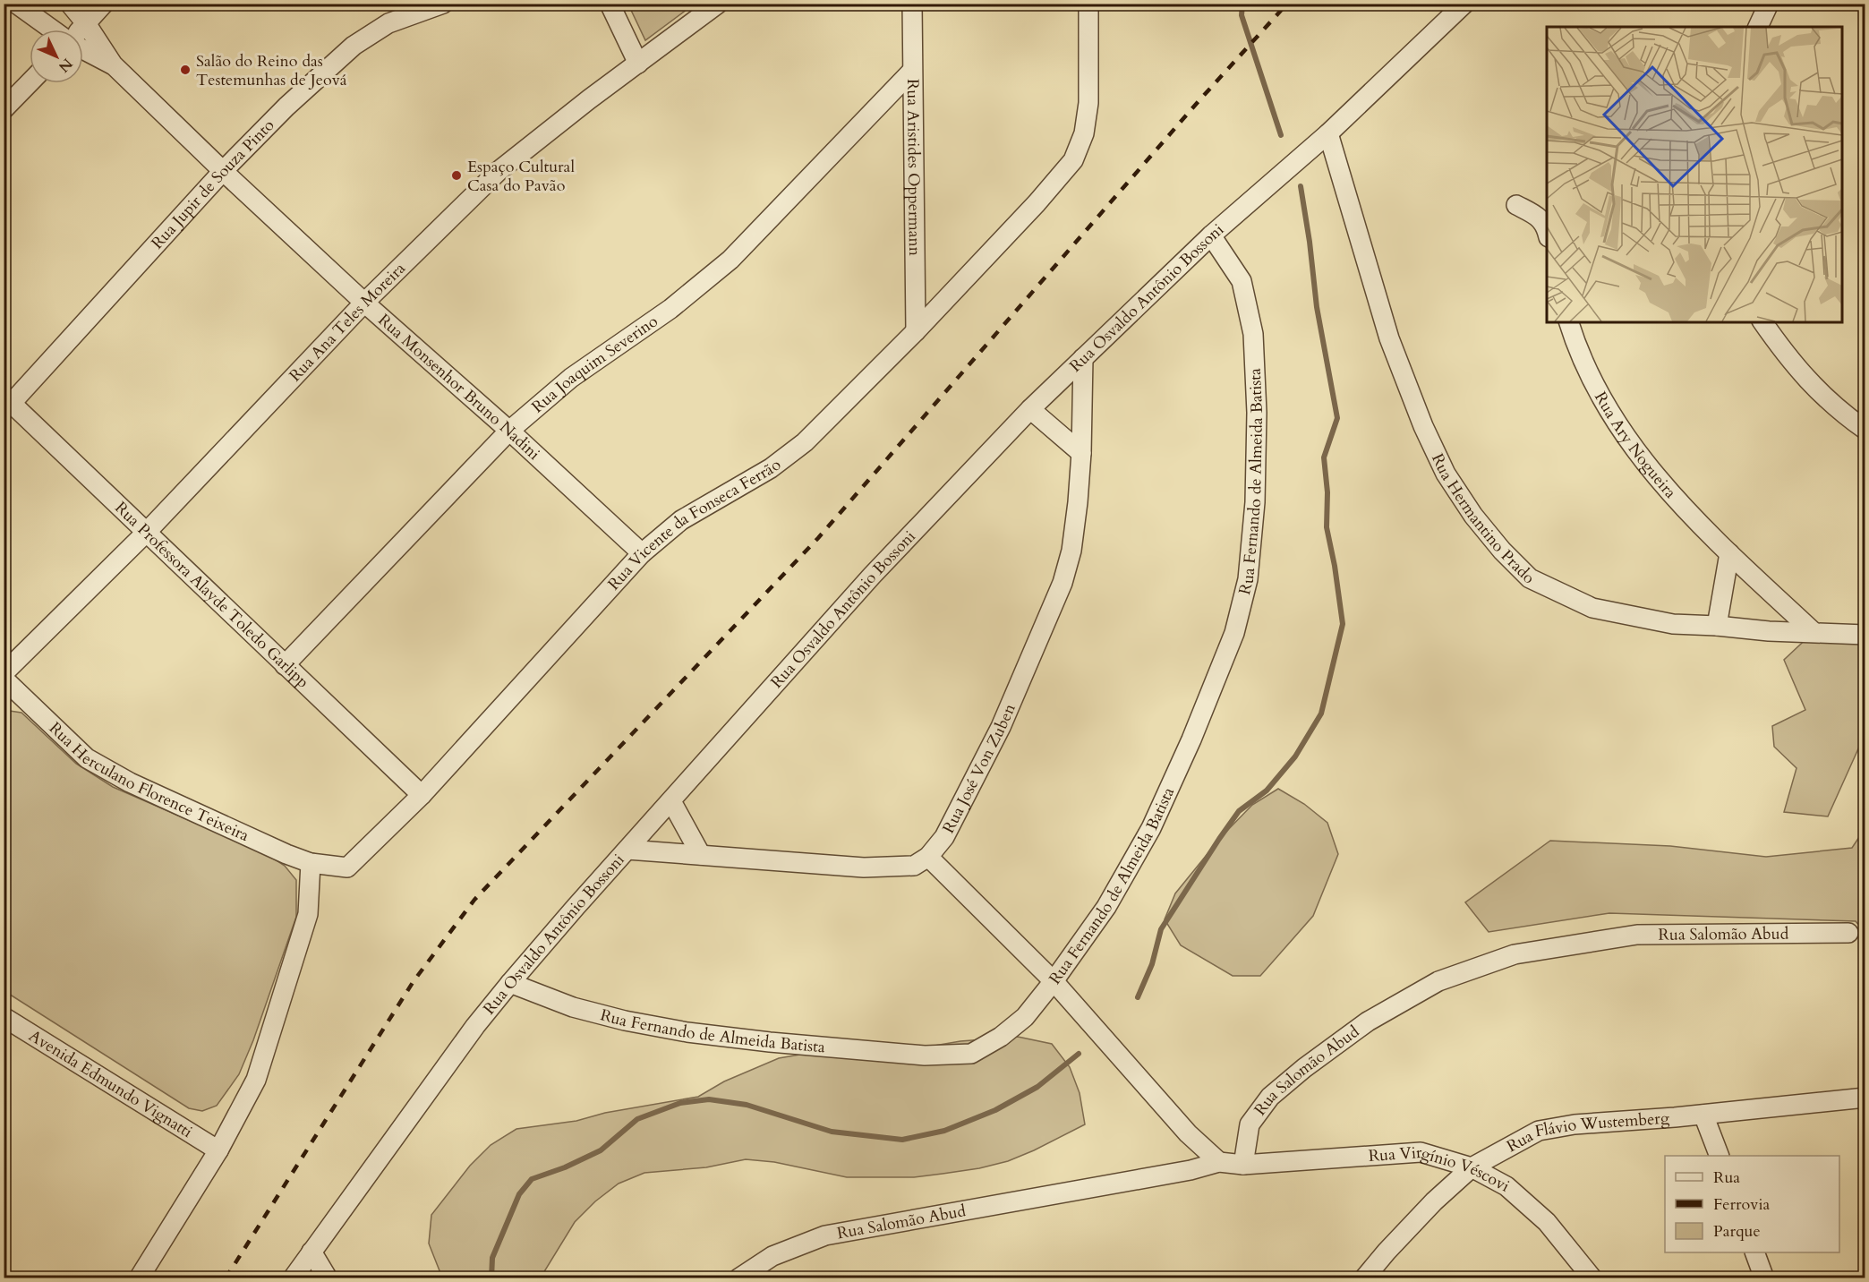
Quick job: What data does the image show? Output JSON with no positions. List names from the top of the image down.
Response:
{
  "streets": {
    "street": [
      "Rua Aristides Oppermann",
      "Rua Jupir de Souza Pinto",
      "Rua Osvaldo Antônio Bossoni",
      "Rua Ana Teles Moreira",
      "Rua Joaquim Severino",
      "Rua Monsenhor Bruno Nadini",
      "Rua Ary Nogueira",
      "Rua Fernando de Almeida Batista",
      "Rua Hermantino Prado",
      "Rua Vicente da Fonseca Ferrão",
      "Rua Professora Alayde Toledo Garlipp",
      "Rua José Von Zuben",
      "Rua Herculano Florence Teixeira",
      "Rua Salomão Abud",
      "Avenida Edmundo Vignatti",
      "Rua Flávio Wustemberg",
      "Rua Virgínio Véscovi"
    ]
  },
  "crossings": [
    ["Rua Aristides Oppermann", "Rua Joaquim Severino"],
    ["Rua Aristides Oppermann", "Rua Vicente da Fonseca Ferrão"],
    ["Rua Jupir de Souza Pinto", "Rua Monsenhor Bruno Nadini"],
    ["Rua Jupir de Souza Pinto", "Rua Professora Alayde Toledo Garlipp"],
    ["Rua Osvaldo Antônio Bossoni", "Rua Fernando de Almeida Batista"],
    ["Rua Osvaldo Antônio Bossoni", "Rua Hermantino Prado"],
    ["Rua Osvaldo Antônio Bossoni", "Rua José Von Zuben"],
    ["Rua Ana Teles Moreira", "Rua Monsenhor Bruno Nadini"],
    ["Rua Ana Teles Moreira", "Rua Professora Alayde Toledo Garlipp"],
    ["Rua Joaquim Severino", "Rua Monsenhor Bruno Nadini"],
    ["Rua Joaquim Severino", "Rua Professora Alayde Toledo Garlipp"],
    ["Rua Monsenhor Bruno Nadini", "Rua Vicente da Fonseca Ferrão"],
    ["Rua Ary Nogueira", "Rua Hermantino Prado"],
    ["Rua Vicente da Fonseca Ferrão", "Rua Professora Alayde Toledo Garlipp"],
    ["Rua Vicente da Fonseca Ferrão", "Rua Herculano Florence Teixeira"],
    ["Rua Salomão Abud", "Rua Virgínio Véscovi"],
    ["Rua Flávio Wustemberg", "Rua Virgínio Véscovi"]
  ],
  "places": ["Salão do Reino das Testemunhas de Jeová", "Espaço Cultural Casa do Pavão"],
  "legend": ["Rua", "Ferrovia", "Parque"],
  "north": "bottom right"
}
